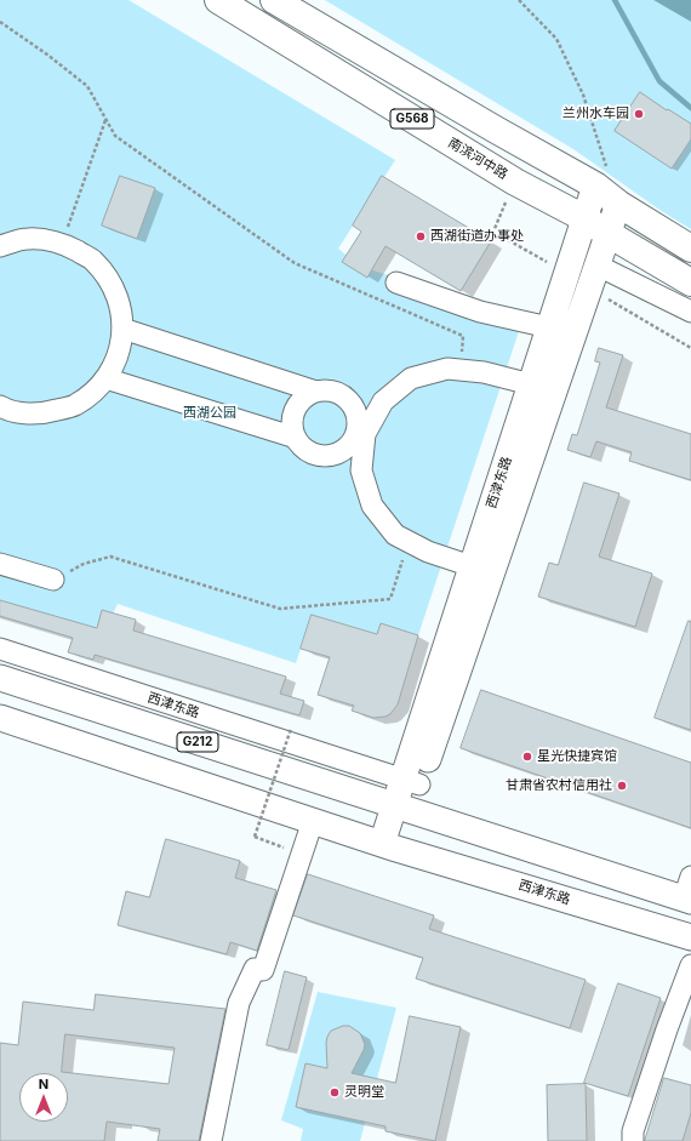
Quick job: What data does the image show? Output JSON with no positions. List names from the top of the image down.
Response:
{
  "streets": {
    "highway": ["G568", "南滨河中路"],
    "main road": ["西津东路", "G212"]
  },
  "crossings": [
    ["G568", "西津东路"],
    ["南滨河中路", "西津东路"]
  ],
  "parks": ["西湖公园"],
  "places": [
    "兰州水车园",
    "西湖街道办事处",
    "星光快捷宾馆",
    "甘肃省农村信用社",
    "灵明堂"
  ],
  "north": "top"
}
